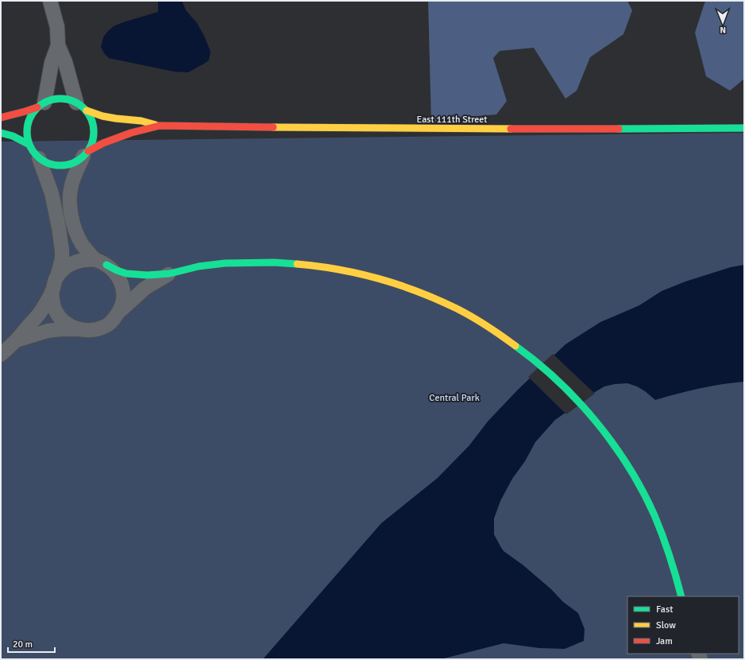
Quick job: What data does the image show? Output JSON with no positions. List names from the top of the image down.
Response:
{
  "streets": {
    "main road": ["East 111th Street"]
  },
  "parks": ["Central Park"],
  "legend": ["Fast", "Slow", "Jam"],
  "scale_bar": "20 m",
  "north": "bottom"
}
